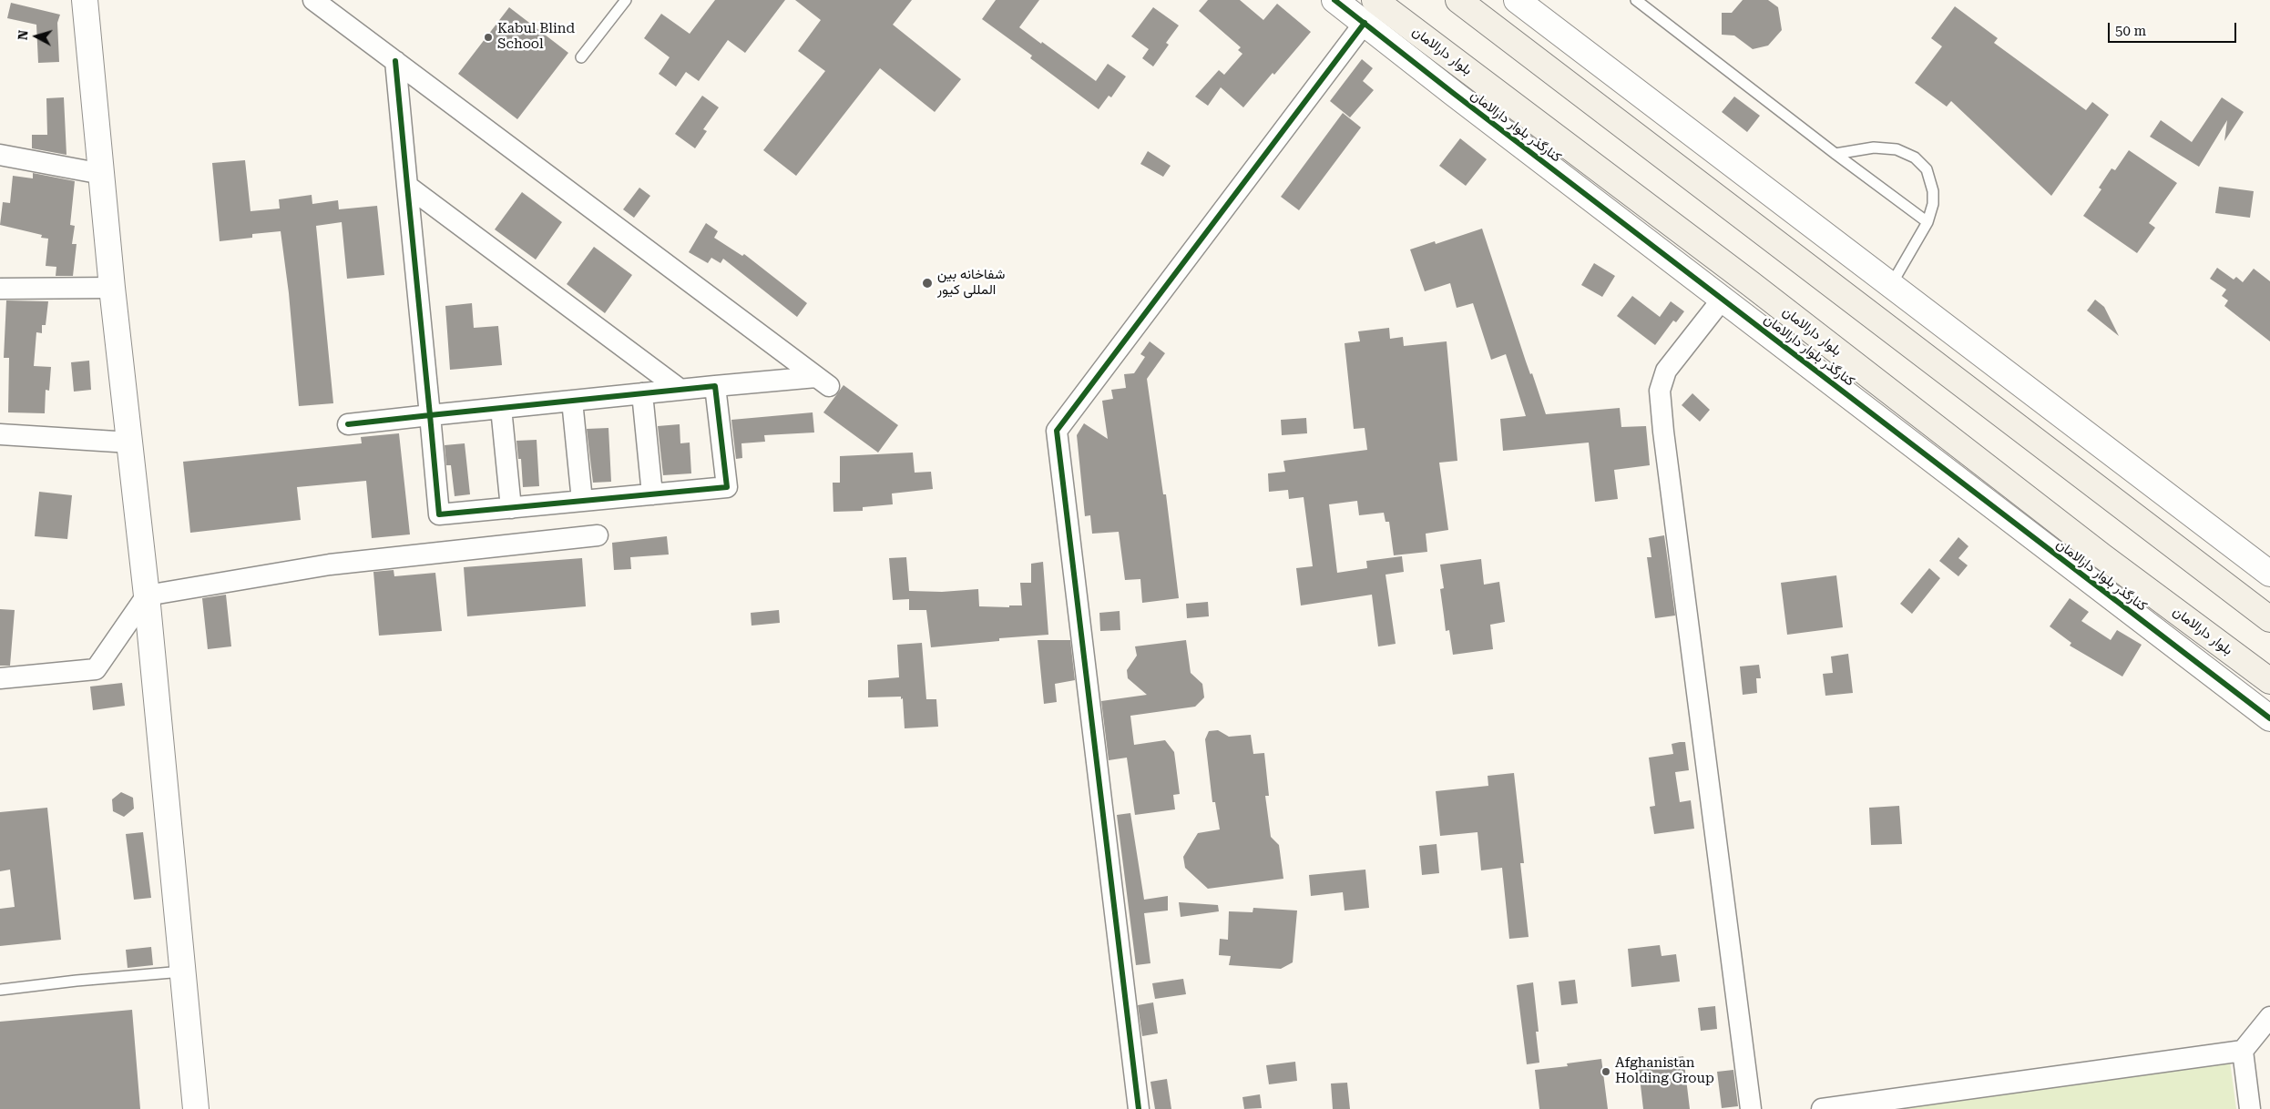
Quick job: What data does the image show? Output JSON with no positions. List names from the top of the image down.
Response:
{
  "streets": {
    "main road": ["بلوار دارالامان"],
    "street": ["کنارگذر بلوار دارالامان"]
  },
  "places": ["Kabul Blind School", "شفاخانه بین المللی کیور", "Afghanistan Holding Group"],
  "scale_bar": "50 m",
  "north": "left"
}
